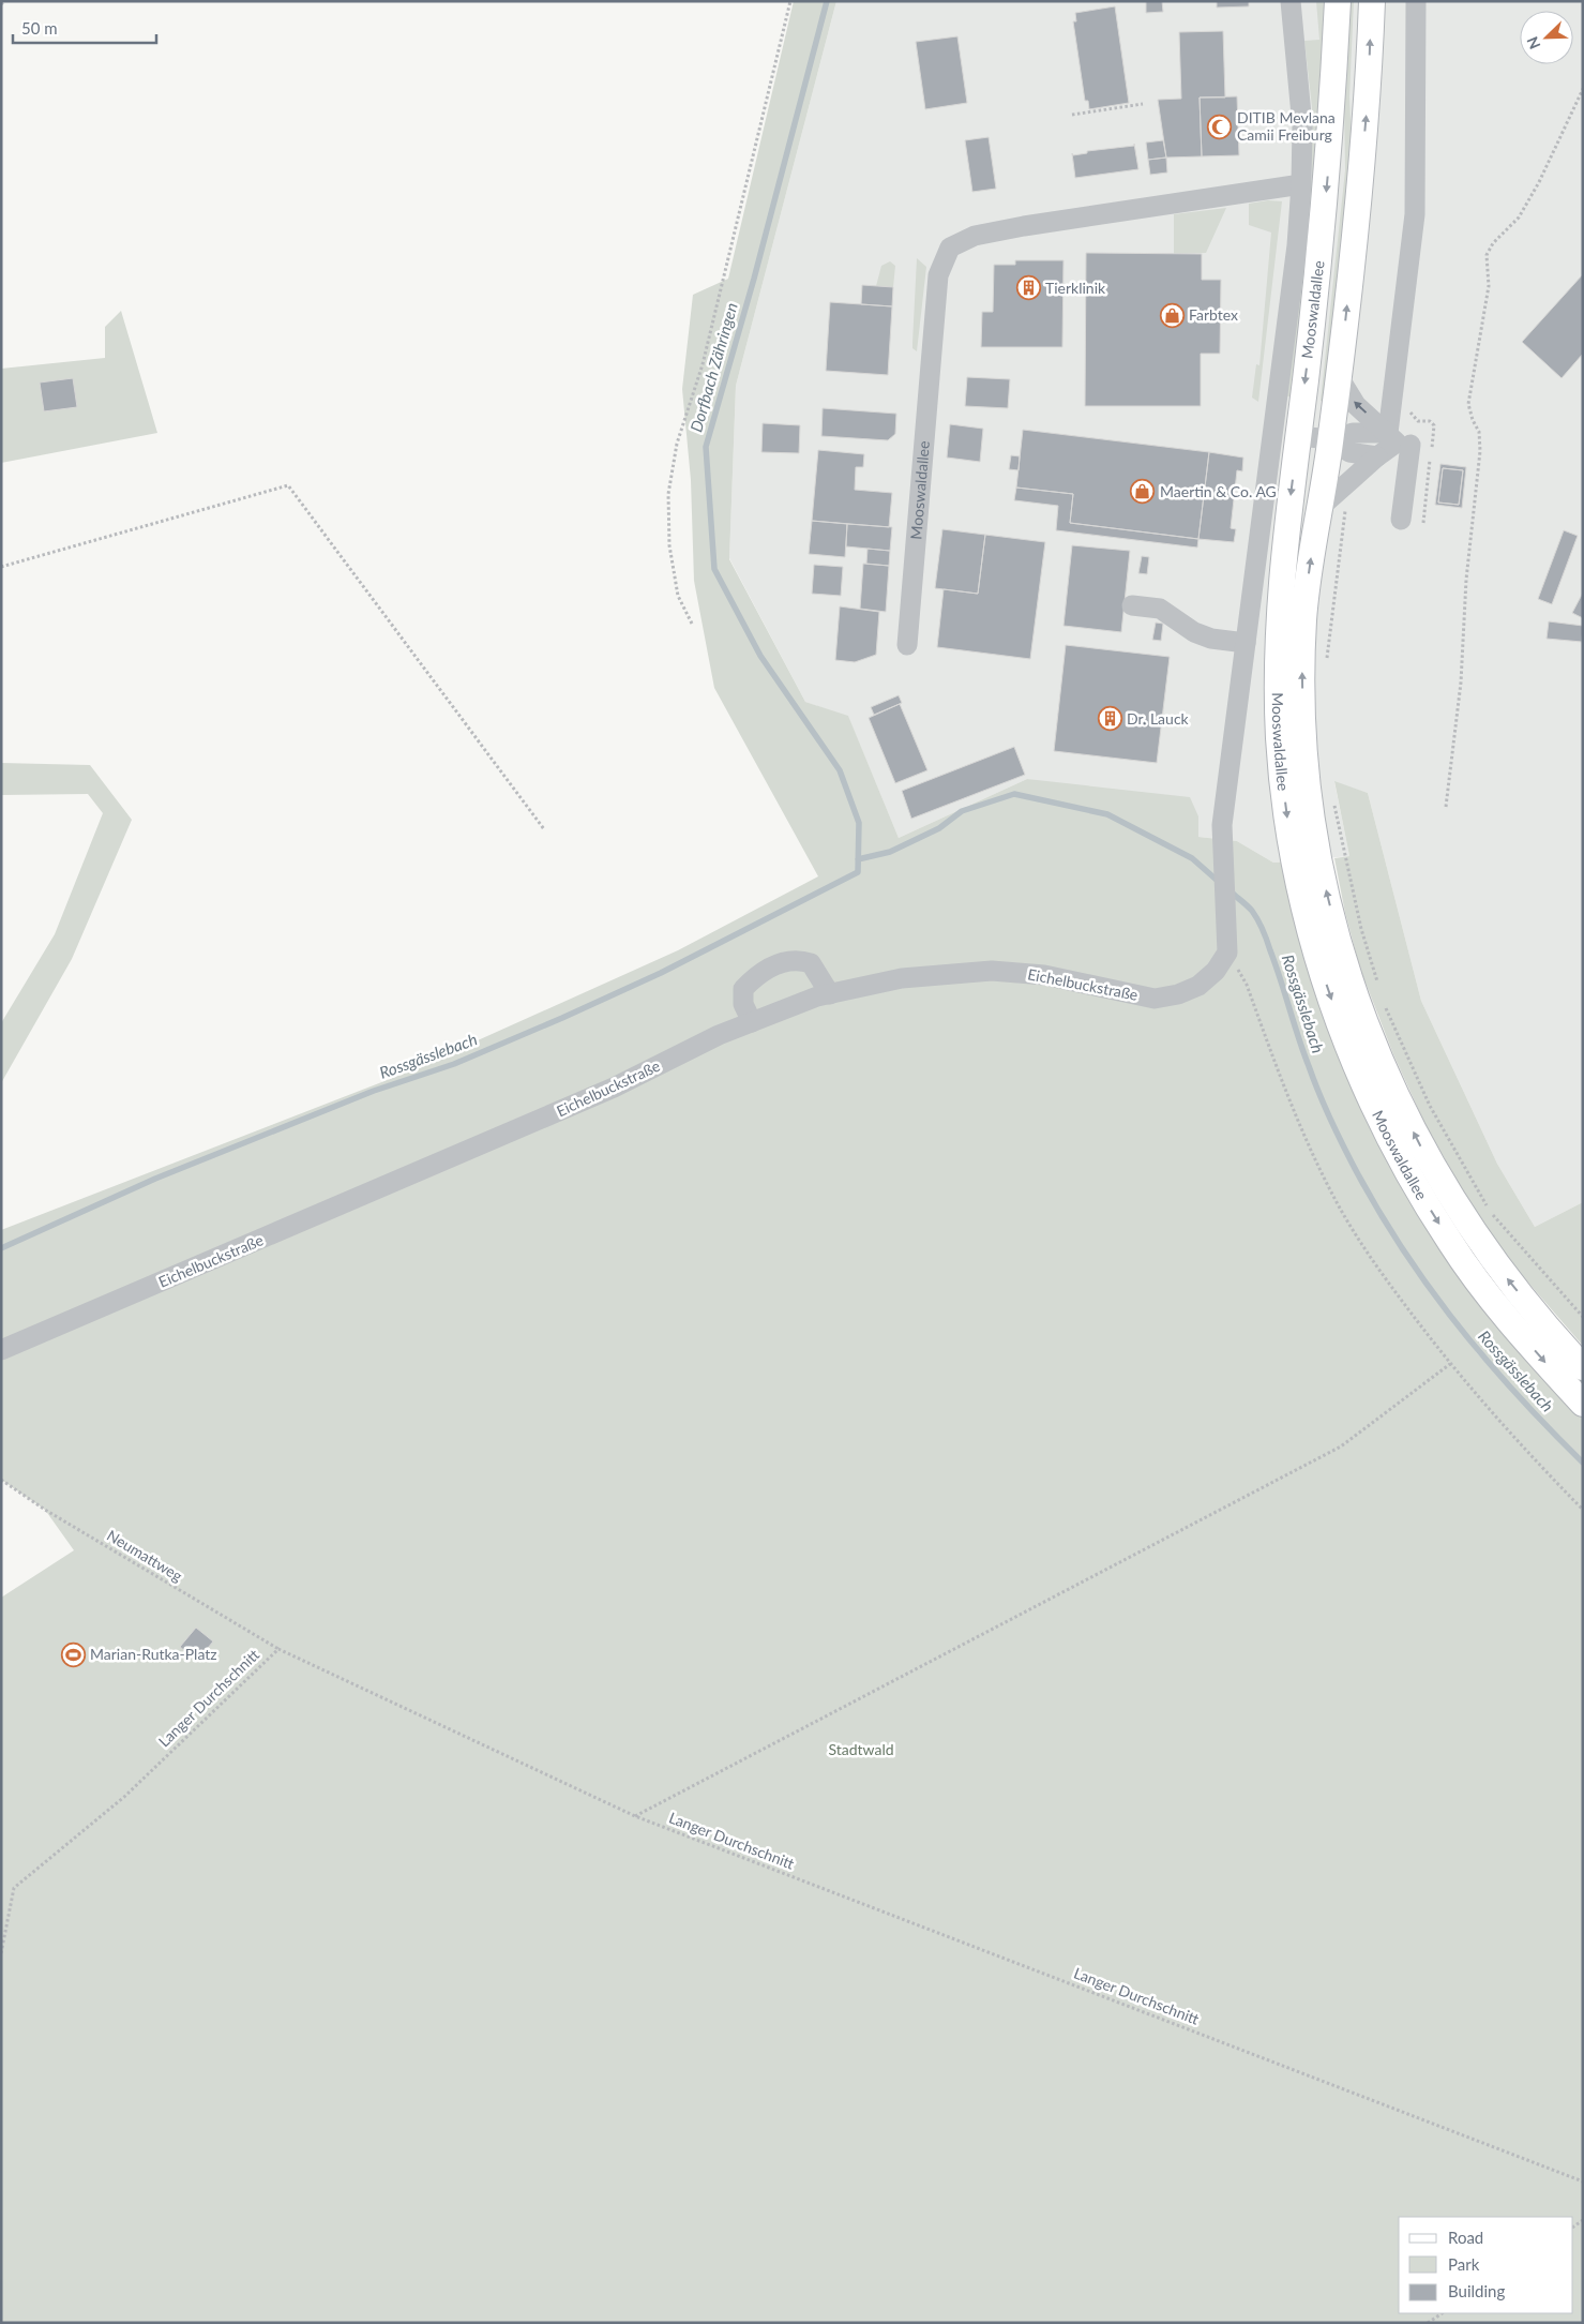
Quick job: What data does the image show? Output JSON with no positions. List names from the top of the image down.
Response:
{
  "streets": {
    "main road": ["Mooswaldallee"],
    "street": ["Eichelbuckstraße"],
    "path": ["Neumattweg", "Langer Durchschnitt"]
  },
  "crossings": [
    ["Mooswaldallee", "Eichelbuckstraße"],
    ["Neumattweg", "Langer Durchschnitt"]
  ],
  "water": ["Dorfbach Zähringen", "Rossgässlebach"],
  "parks": ["Stadtwald"],
  "places": {
    "mosque": ["DITIB Mevlana Camii Freiburg"],
    "building": ["Tierklinik", "Dr. Lauck"],
    "shop": ["Farbtex", "Maertin & Co. AG"],
    "sports": ["Marian-Rutka-Platz"]
  },
  "legend": ["Road", "Park", "Building"],
  "scale_bar": "50 m",
  "north": "bottom left"
}
